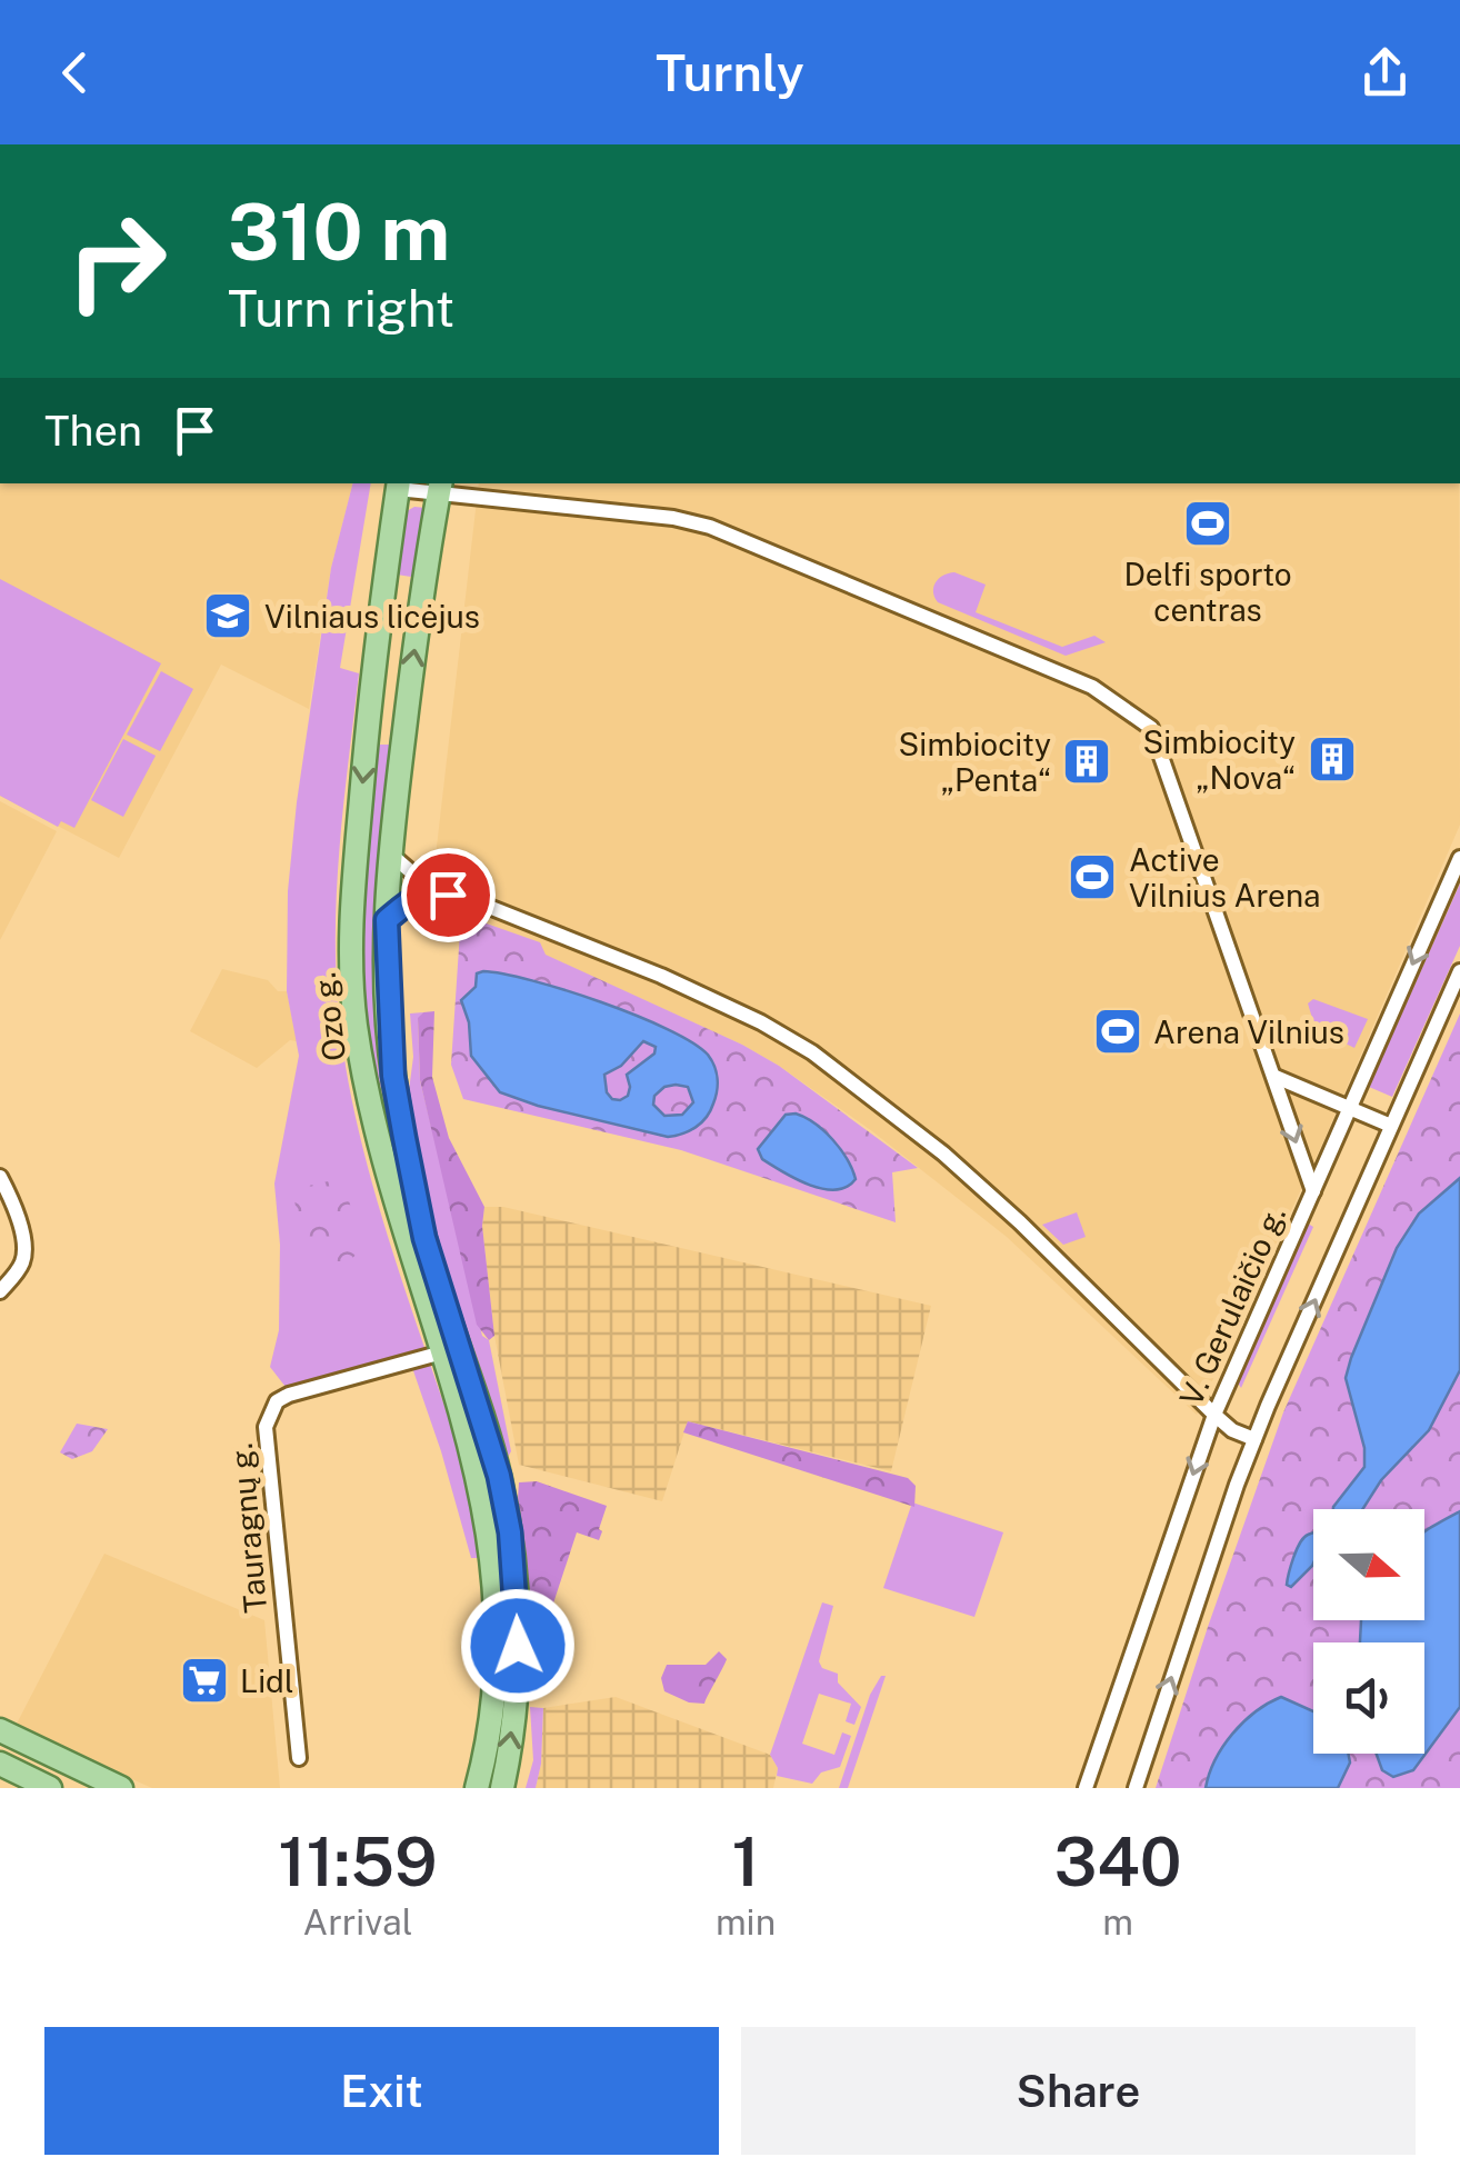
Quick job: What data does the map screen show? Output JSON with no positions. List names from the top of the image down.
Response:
{
  "streets": {
    "main road": ["Ozo g."],
    "street": ["V. Gerulaičio g.", "Tauragnų g."]
  },
  "crossings": [
    ["Ozo g.", "Tauragnų g."]
  ],
  "places": {
    "sports": ["Delfi sporto centras", "Active Vilnius Arena", "Arena Vilnius"],
    "school or university": ["Vilniaus licėjus"],
    "building": ["Simbiocity „Nova“", "Simbiocity „Penta“"],
    "supermarket": ["Lidl"]
  },
  "north": "right",
  "page": {
    "header": "Turnly",
    "turn": ["310 m", "Turn right"],
    "then": "Then",
    "eta": [
      "11:59",
      "Arrival",
      "1",
      "min",
      "340",
      "m"
    ],
    "buttons": ["Exit", "Share"]
  }
}
